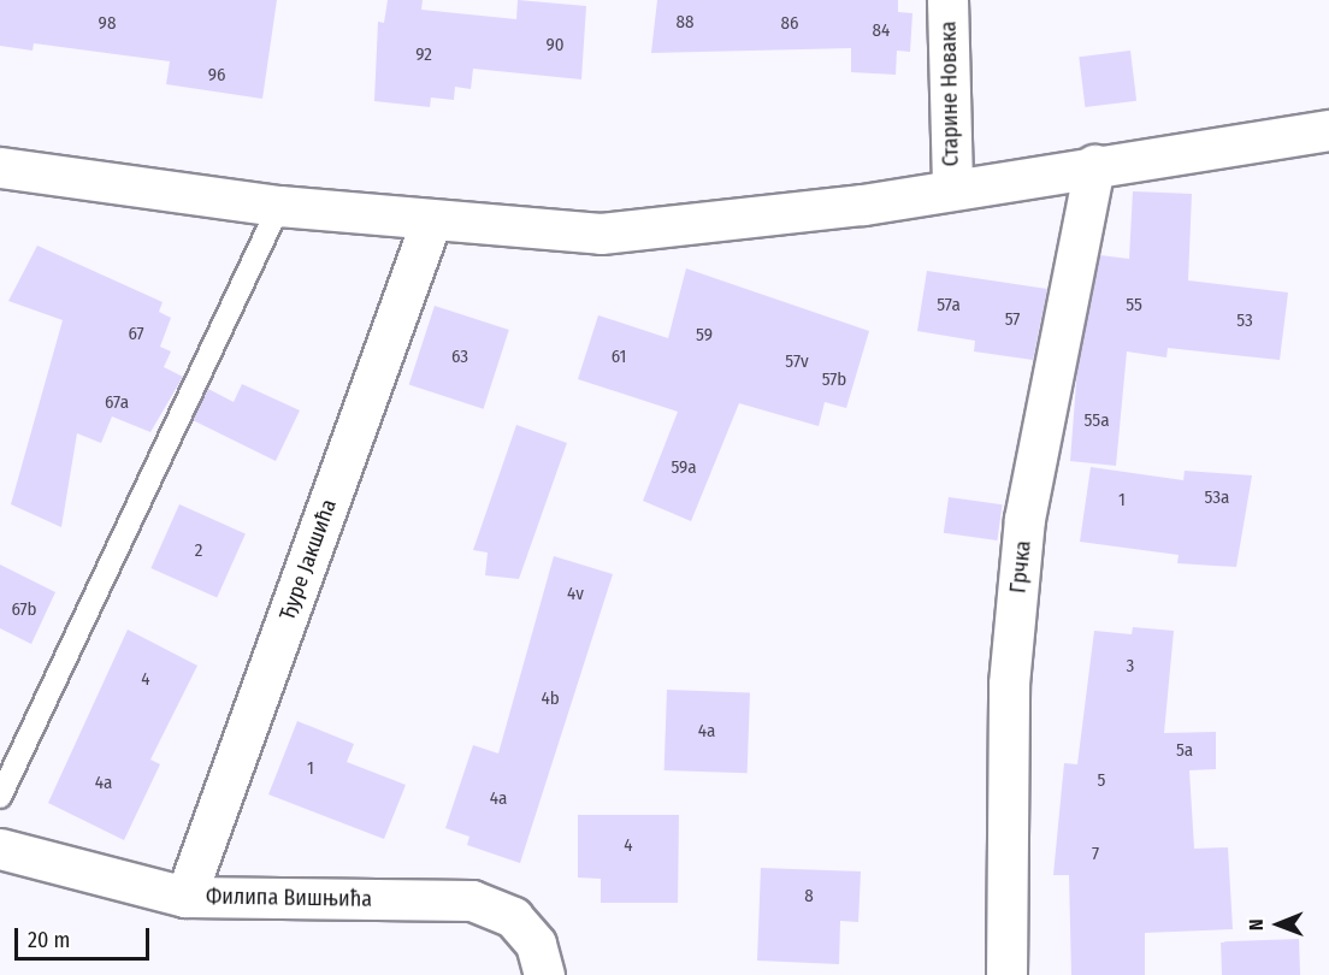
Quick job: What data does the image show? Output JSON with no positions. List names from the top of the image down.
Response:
{
  "streets": {
    "street": [
      "Старине Новака",
      "Ђуре Јакшића",
      "Грчка",
      "Филипа Вишњића"
    ]
  },
  "crossings": [
    ["Ђуре Јакшића", "Филипа Вишњића"]
  ],
  "house_numbers": [
    "88",
    "98",
    "86",
    "84",
    "90",
    "92",
    "96",
    "57a",
    "55",
    "57",
    "53",
    "67",
    "59",
    "63",
    "61",
    "57v",
    "57b",
    "67a",
    "55a",
    "59a",
    "53a",
    "1",
    "2",
    "4v",
    "67b",
    "3",
    "4",
    "4b",
    "4a",
    "5a",
    "1",
    "5",
    "4a",
    "4a",
    "4",
    "7",
    "8"
  ],
  "scale_bar": "20 m",
  "north": "left"
}
